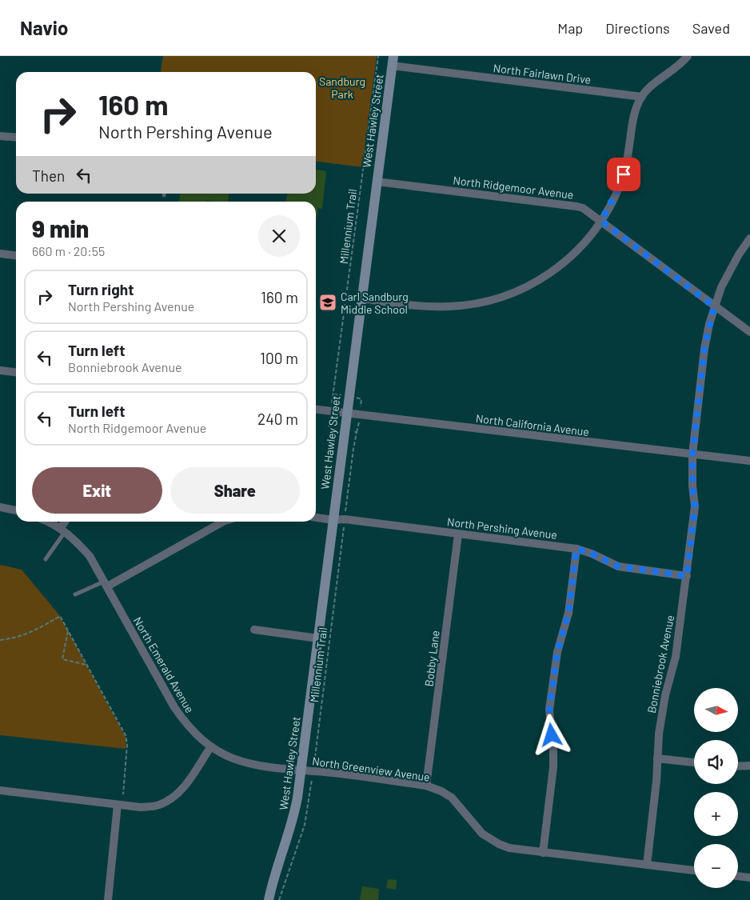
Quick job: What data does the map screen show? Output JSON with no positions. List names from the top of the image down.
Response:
{
  "streets": {
    "street": [
      "North Fairlawn Drive",
      "West Hawley Street",
      "North Ridgemoor Avenue",
      "North California Avenue",
      "North Pershing Avenue",
      "Bobby Lane",
      "Bonniebrook Avenue",
      "North Emerald Avenue",
      "North Greenview Avenue"
    ],
    "path": ["Millennium Trail"]
  },
  "crossings": [
    ["North Fairlawn Drive", "West Hawley Street"],
    ["West Hawley Street", "North Ridgemoor Avenue"],
    ["West Hawley Street", "North California Avenue"],
    ["West Hawley Street", "North Pershing Avenue"],
    ["West Hawley Street", "North Greenview Avenue"],
    ["North Ridgemoor Avenue", "Bonniebrook Avenue"],
    ["Millennium Trail", "North Pershing Avenue"],
    ["Millennium Trail", "North Greenview Avenue"],
    ["North California Avenue", "Bonniebrook Avenue"],
    ["North Pershing Avenue", "Bobby Lane"],
    ["North Pershing Avenue", "Bonniebrook Avenue"],
    ["Bobby Lane", "North Greenview Avenue"],
    ["Bonniebrook Avenue", "North Greenview Avenue"],
    ["North Emerald Avenue", "North Greenview Avenue"]
  ],
  "parks": ["Sandburg Park"],
  "places": {
    "school or university": ["Carl Sandburg Middle School"]
  },
  "north": "right",
  "page": {
    "header": "Navio",
    "nav": ["Map", "Directions", "Saved"],
    "turn": ["160 m", "North Pershing Avenue"],
    "then": "Then",
    "heading": ["9 min", "660 m · 20:55"],
    "list": [
      {
        "name": "Turn right",
        "note": "North Pershing Avenue",
        "value": "160 m"
      },
      {
        "name": "Turn left",
        "note": "Bonniebrook Avenue",
        "value": "100 m"
      },
      {
        "name": "Turn left",
        "note": "North Ridgemoor Avenue",
        "value": "240 m"
      }
    ],
    "buttons": ["Exit", "Share"],
    "map_buttons": ["+", "−"]
  }
}
